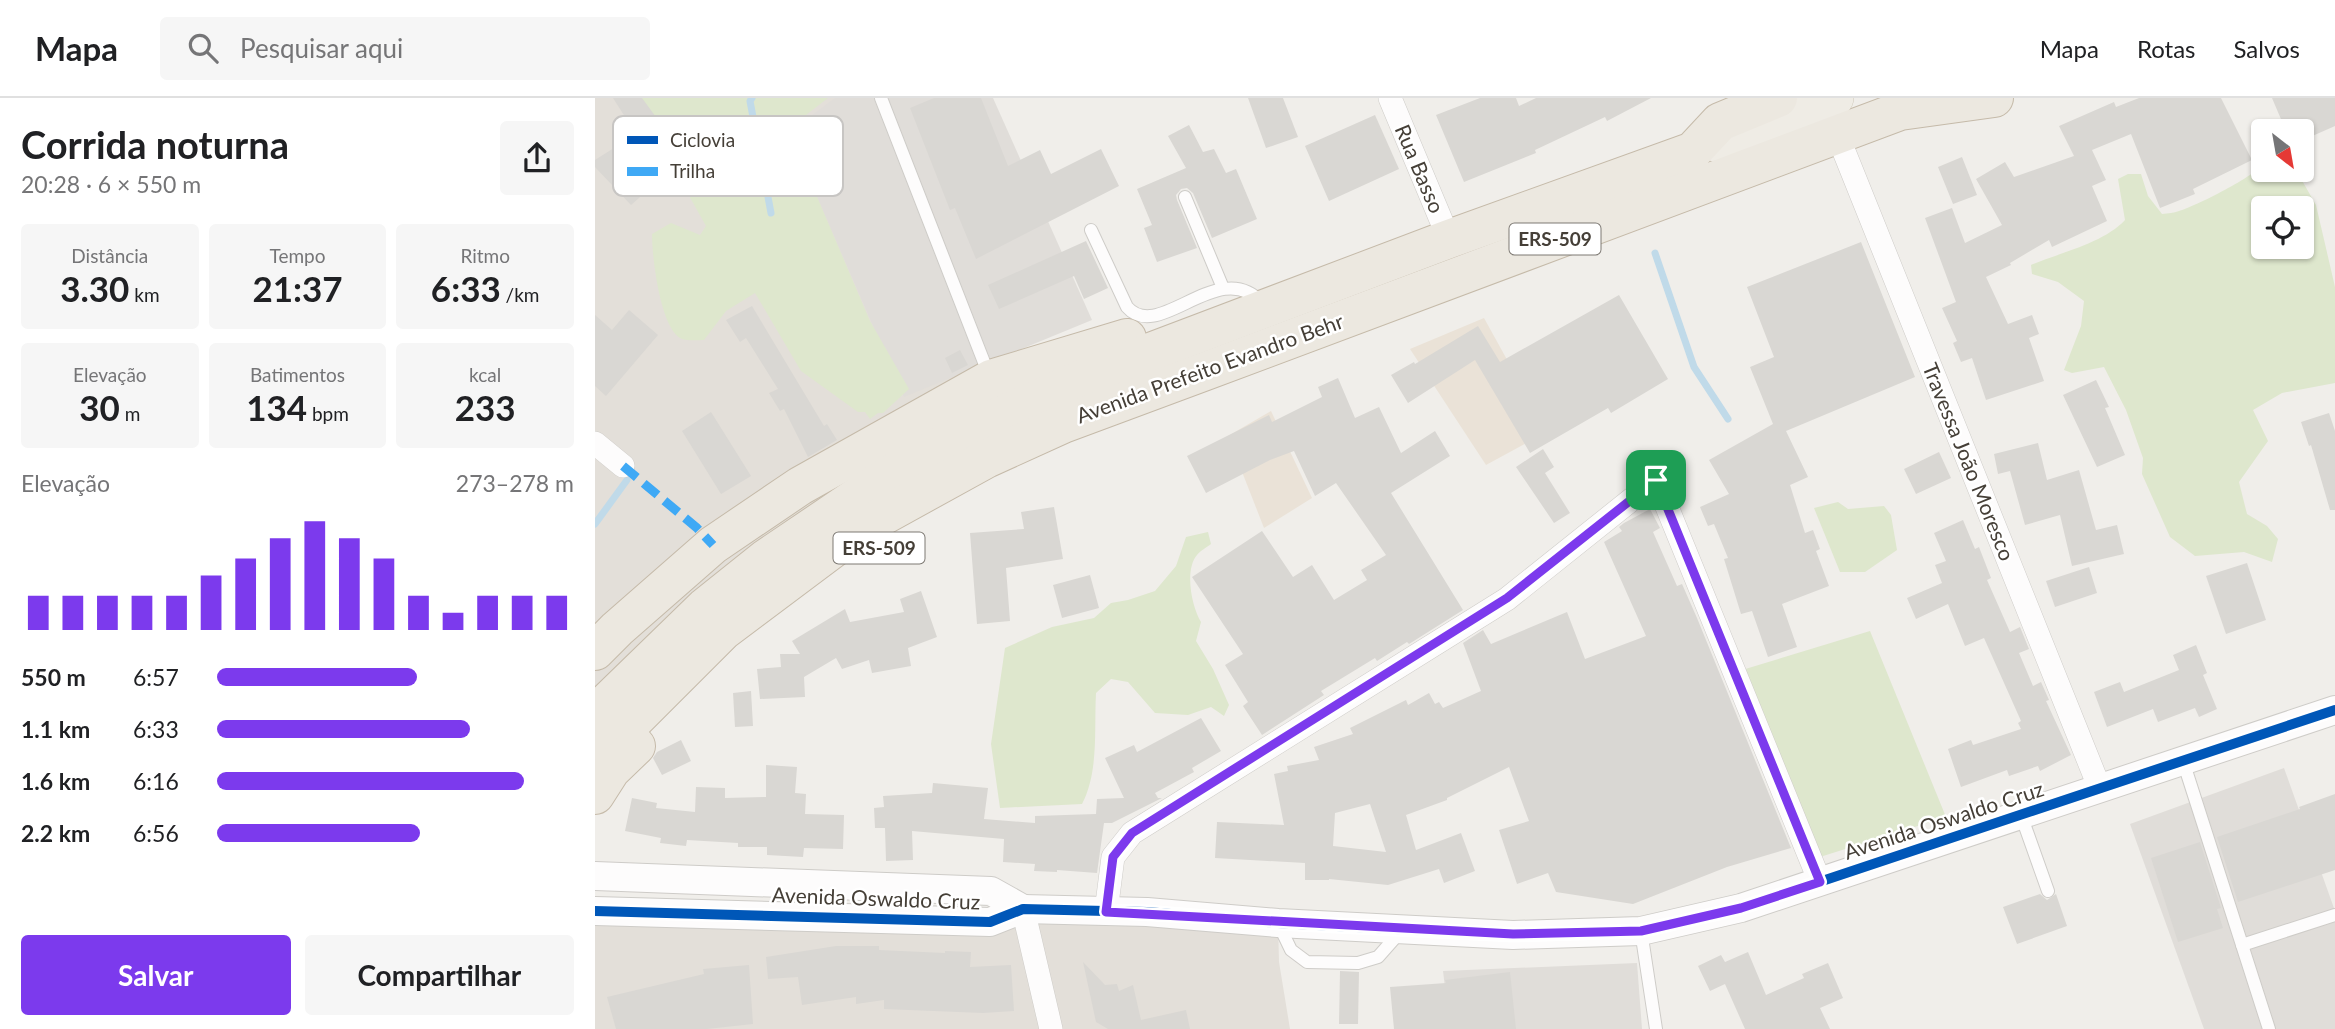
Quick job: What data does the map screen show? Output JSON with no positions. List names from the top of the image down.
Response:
{
  "streets": {
    "highway": ["ERS-509", "Avenida Prefeito Evandro Behr"],
    "street": ["Rua Basso", "Travessa João Moresco", "Avenida Oswaldo Cruz"]
  },
  "crossings": [
    ["Rua Basso", "Avenida Prefeito Evandro Behr"],
    ["ERS-509", "Avenida Prefeito Evandro Behr"],
    ["Avenida Prefeito Evandro Behr", "Travessa João Moresco"],
    ["Travessa João Moresco", "Avenida Oswaldo Cruz"]
  ],
  "legend": ["Ciclovia", "Trilha"],
  "north": "bottom right",
  "page": {
    "header": "Mapa",
    "search": "Pesquisar aqui",
    "nav": ["Mapa", "Rotas", "Salvos"],
    "heading": ["Corrida noturna", "20:28 · 6 × 550 m"],
    "stats": [
      ["Distância", "3.30 km"],
      ["Tempo", "21:37"],
      ["Ritmo", "6:33 /km"],
      ["Elevação", "30 m"],
      ["Batimentos", "134 bpm"],
      ["kcal", "233"]
    ],
    "chart": ["Elevação", "273–278 m"],
    "list": [
      {
        "name": "550 m",
        "note": "6:57"
      },
      {
        "name": "1.1 km",
        "note": "6:33"
      },
      {
        "name": "1.6 km",
        "note": "6:16"
      },
      {
        "name": "2.2 km",
        "note": "6:56"
      }
    ],
    "buttons": ["Salvar", "Compartilhar"]
  }
}
